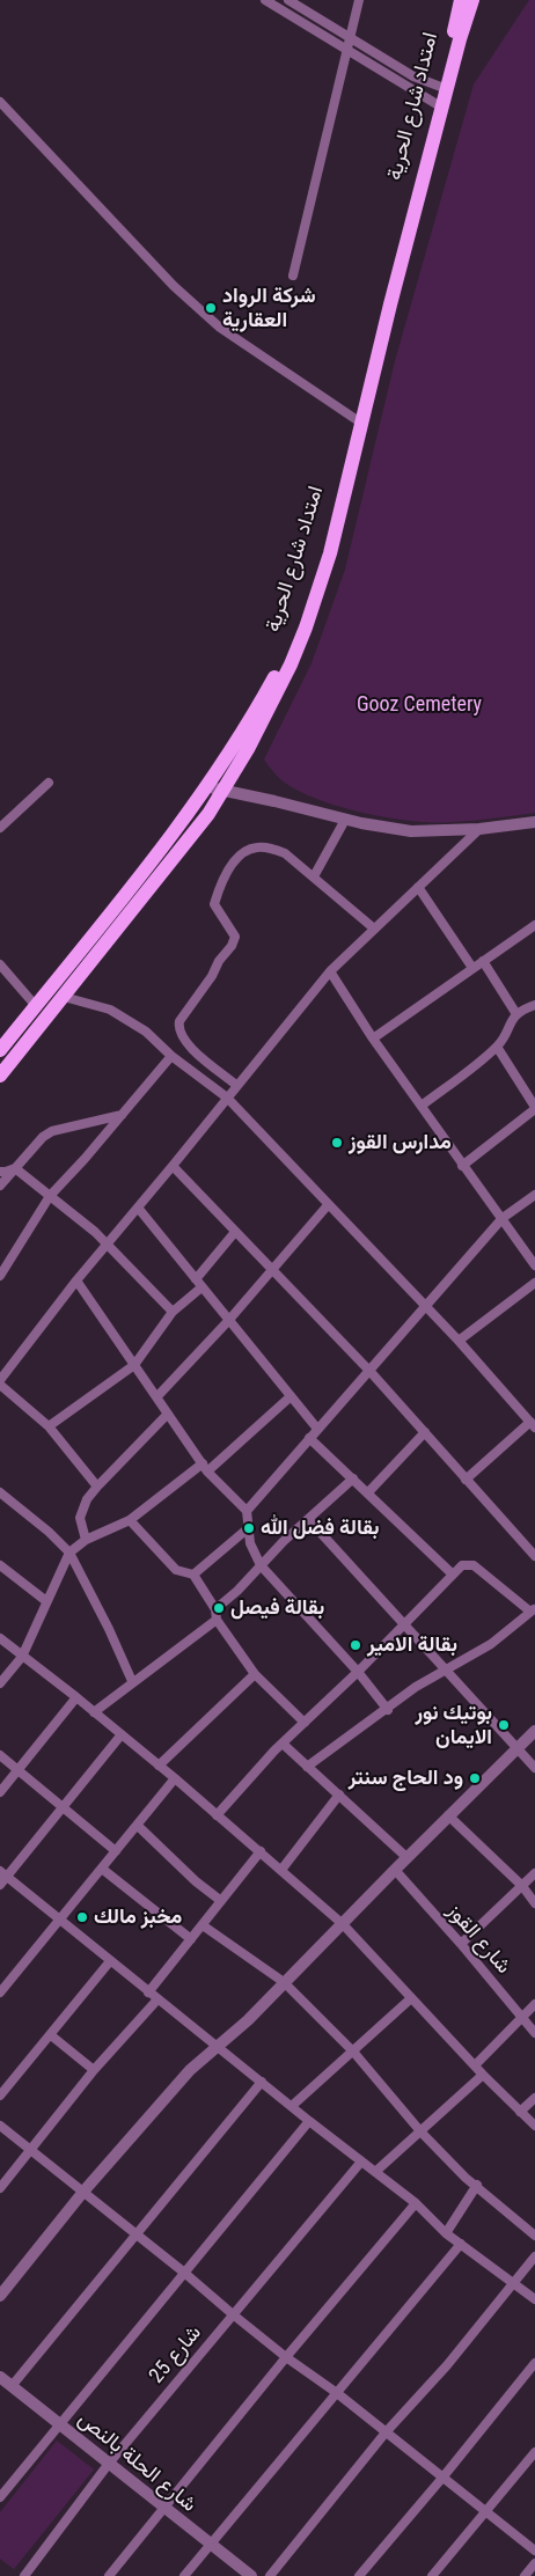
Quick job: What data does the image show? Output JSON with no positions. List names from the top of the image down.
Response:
{
  "streets": {
    "main road": ["امتداد شارع الحرية"],
    "street": ["شارع القوز", "شارع 25", "شارع الحلة بالنص"]
  },
  "crossings": [
    ["شارع 25", "شارع الحلة بالنص"]
  ],
  "parks": ["Gooz Cemetery"],
  "places": [
    "شركة الرواد العقارية",
    "مدارس القوز",
    "بقالة فضل الله",
    "بقالة فيصل",
    "بقالة الامير",
    "بوتيك نور الايمان",
    "ود الحاج سنتر",
    "مخبز مالك"
  ]
}
